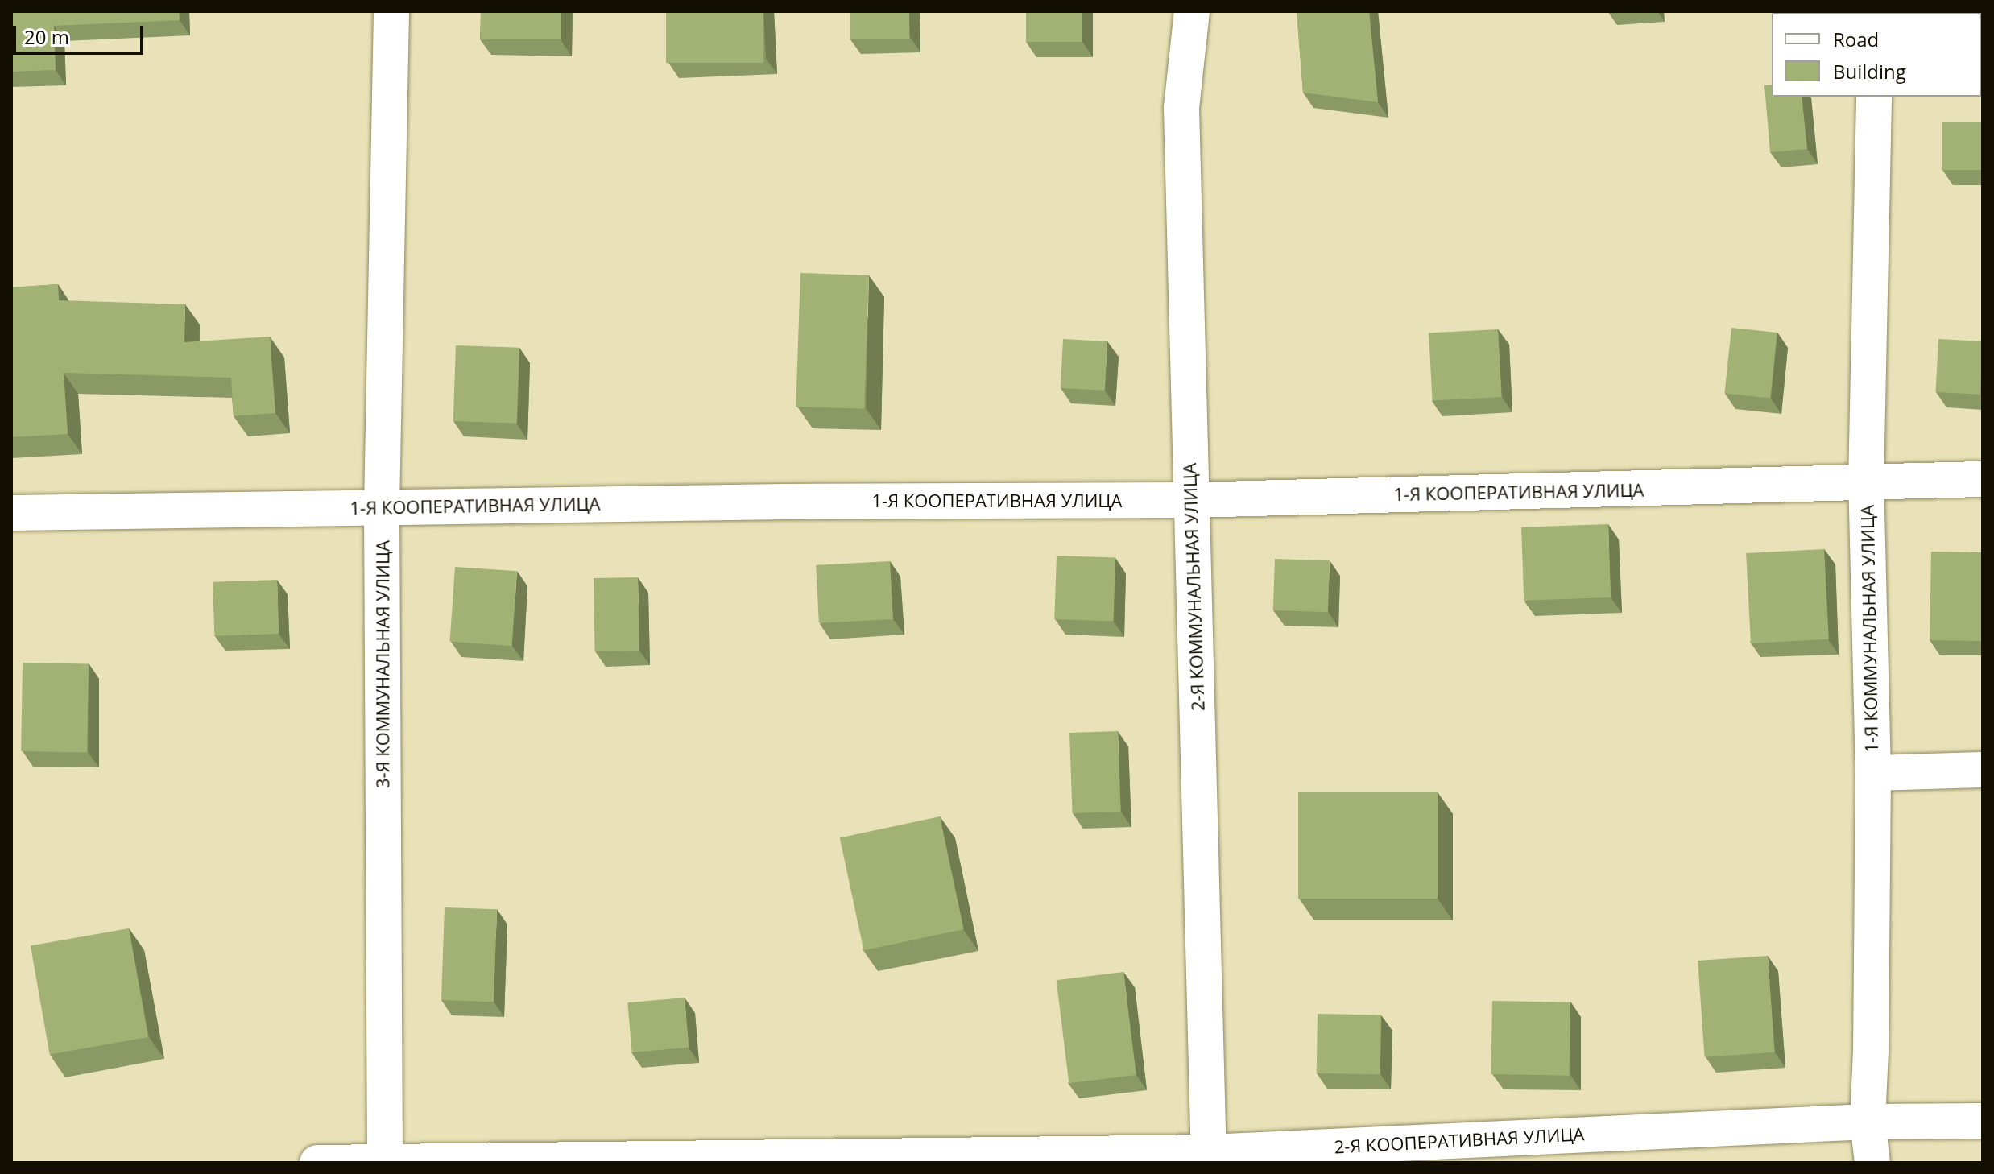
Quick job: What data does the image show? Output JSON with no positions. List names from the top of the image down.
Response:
{
  "streets": {
    "street": [
      "1-Я КООПЕРАТИВНАЯ УЛИЦА",
      "2-Я КОММУНАЛЬНАЯ УЛИЦА",
      "1-Я КОММУНАЛЬНАЯ УЛИЦА",
      "3-Я КОММУНАЛЬНАЯ УЛИЦА",
      "2-Я КООПЕРАТИВНАЯ УЛИЦА"
    ]
  },
  "crossings": [
    ["1-Я КООПЕРАТИВНАЯ УЛИЦА", "2-Я КОММУНАЛЬНАЯ УЛИЦА"],
    ["1-Я КООПЕРАТИВНАЯ УЛИЦА", "1-Я КОММУНАЛЬНАЯ УЛИЦА"],
    ["1-Я КООПЕРАТИВНАЯ УЛИЦА", "3-Я КОММУНАЛЬНАЯ УЛИЦА"],
    ["2-Я КОММУНАЛЬНАЯ УЛИЦА", "2-Я КООПЕРАТИВНАЯ УЛИЦА"],
    ["1-Я КОММУНАЛЬНАЯ УЛИЦА", "2-Я КООПЕРАТИВНАЯ УЛИЦА"],
    ["3-Я КОММУНАЛЬНАЯ УЛИЦА", "2-Я КООПЕРАТИВНАЯ УЛИЦА"]
  ],
  "legend": ["Road", "Building"],
  "scale_bar": "20 m"
}
